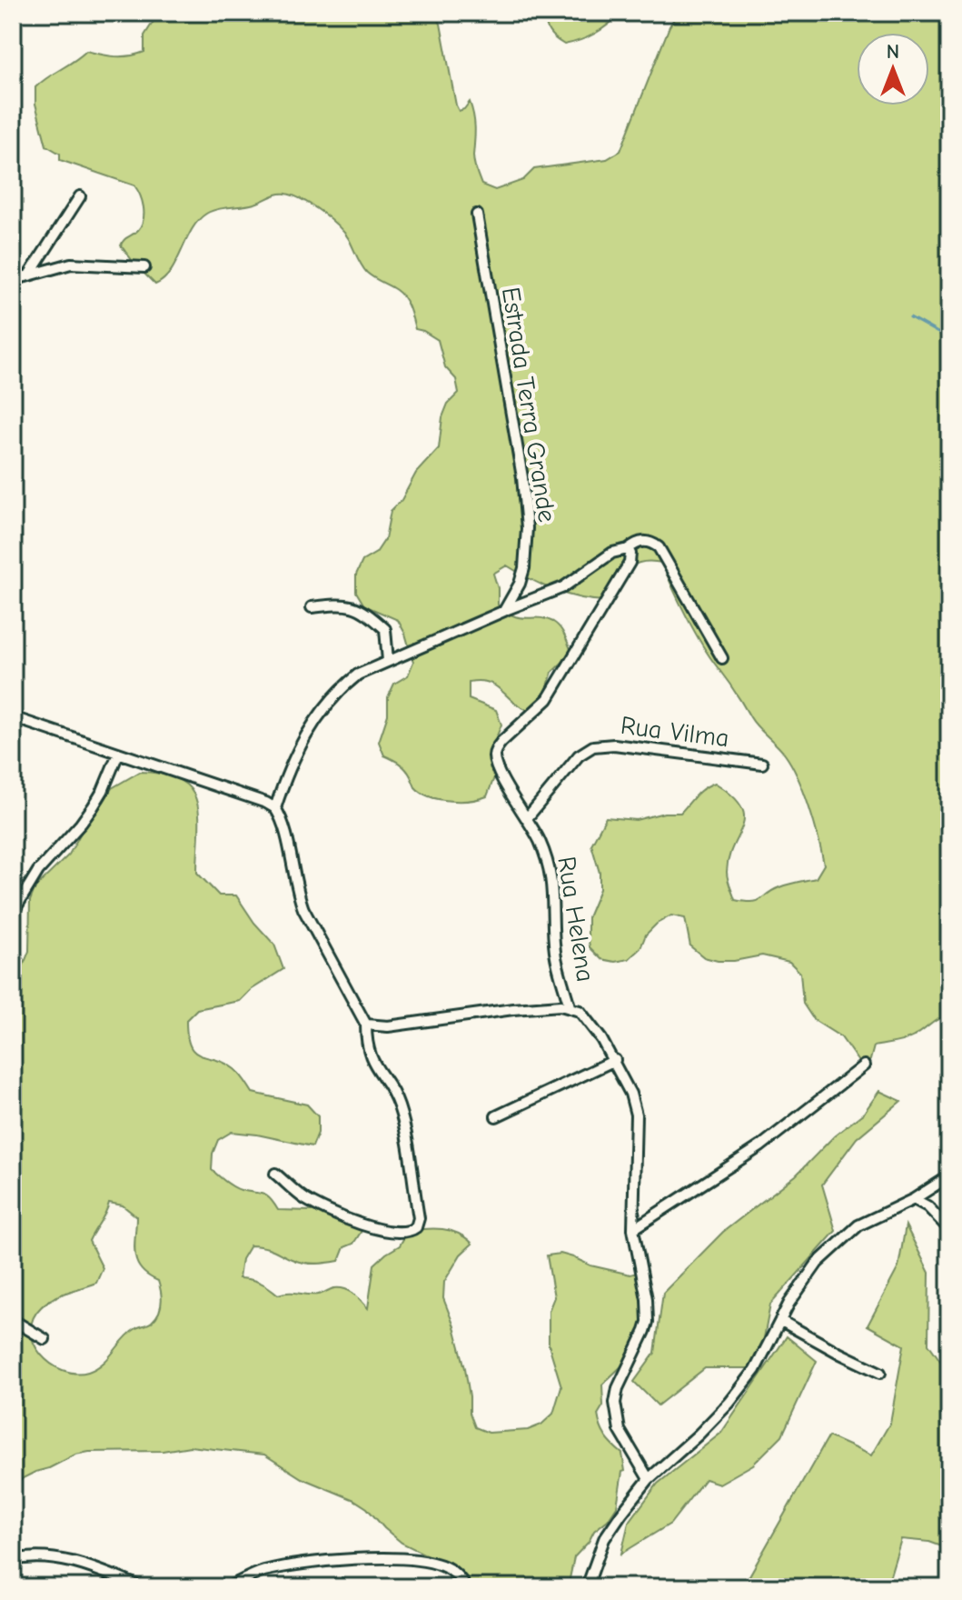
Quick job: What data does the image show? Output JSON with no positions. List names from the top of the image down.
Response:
{
  "streets": {
    "street": ["Estrada Terra Grande", "Rua Vilma", "Rua Helena"]
  },
  "crossings": [
    ["Rua Vilma", "Rua Helena"]
  ],
  "north": "top"
}
